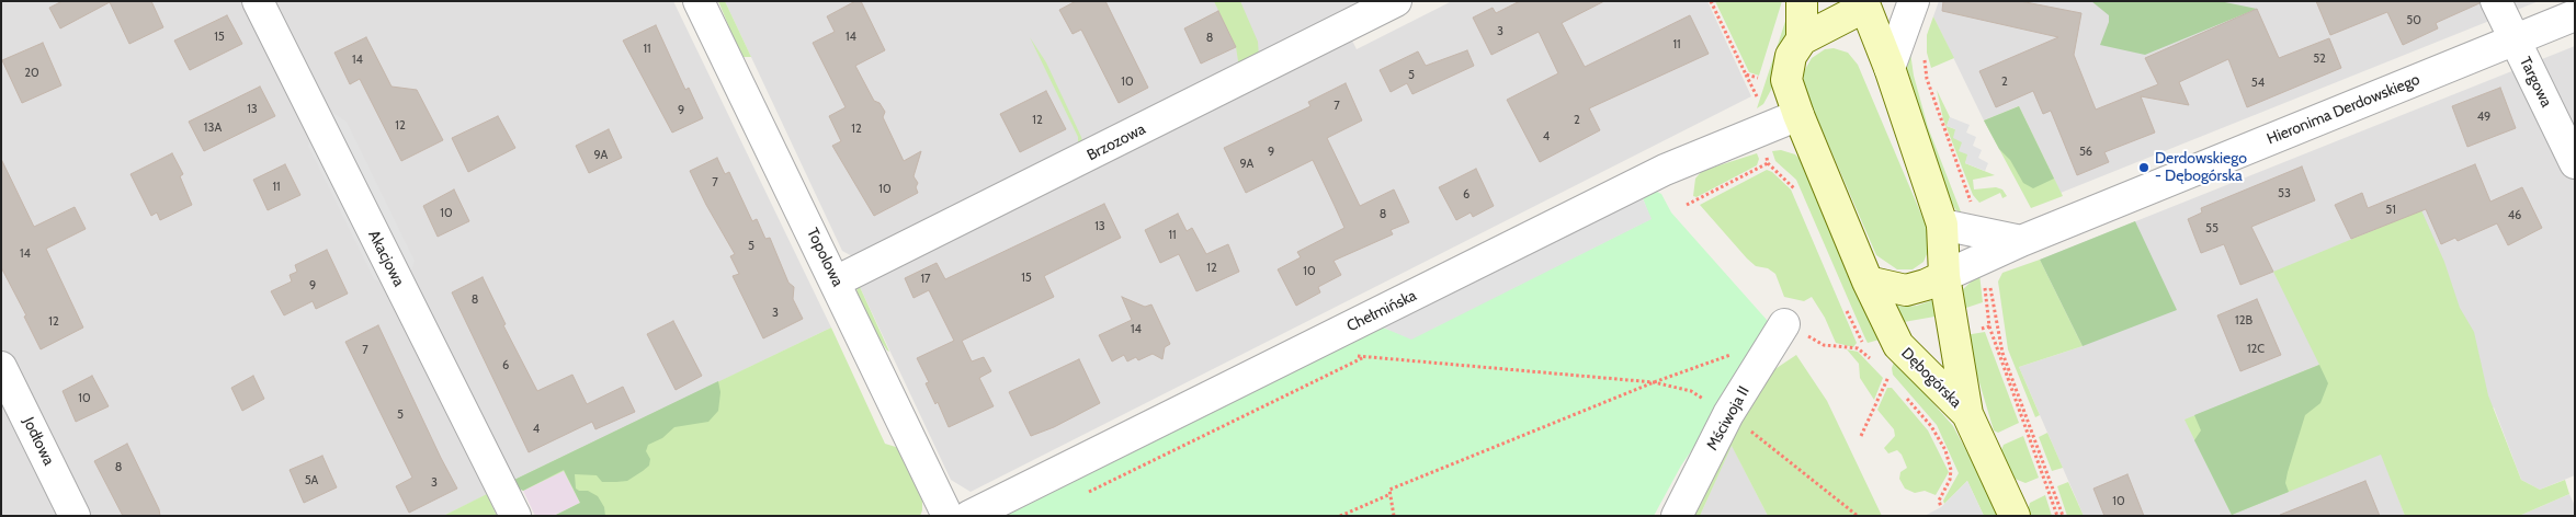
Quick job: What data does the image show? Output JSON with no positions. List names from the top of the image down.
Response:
{
  "streets": {
    "main road": ["Dębogórska"],
    "street": [
      "Targowa",
      "Hieronima Derdowskiego",
      "Brzozowa",
      "Topolowa",
      "Akacjowa",
      "Chełmińska",
      "Mściwoja II",
      "Jodłowa"
    ]
  },
  "crossings": [
    ["Targowa", "Hieronima Derdowskiego"],
    ["Hieronima Derdowskiego", "Dębogórska"],
    ["Brzozowa", "Topolowa"],
    ["Chełmińska", "Dębogórska"]
  ],
  "places": ["Derdowskiego - Dębogórska"],
  "house_numbers": [
    "50",
    "3",
    "15",
    "14",
    "8",
    "11",
    "11",
    "52",
    "14",
    "20",
    "5",
    "10",
    "2",
    "54",
    "7",
    "13",
    "9",
    "49",
    "12",
    "2",
    "12",
    "13A",
    "12",
    "4",
    "9",
    "56",
    "9A",
    "9A",
    "7",
    "11",
    "10",
    "53",
    "6",
    "51",
    "10",
    "8",
    "46",
    "13",
    "55",
    "11",
    "5",
    "14",
    "12",
    "10",
    "15",
    "17",
    "9",
    "8",
    "3",
    "12B",
    "12",
    "14",
    "12C",
    "7",
    "6",
    "10",
    "5",
    "4",
    "8",
    "5A",
    "3",
    "10"
  ]
}
